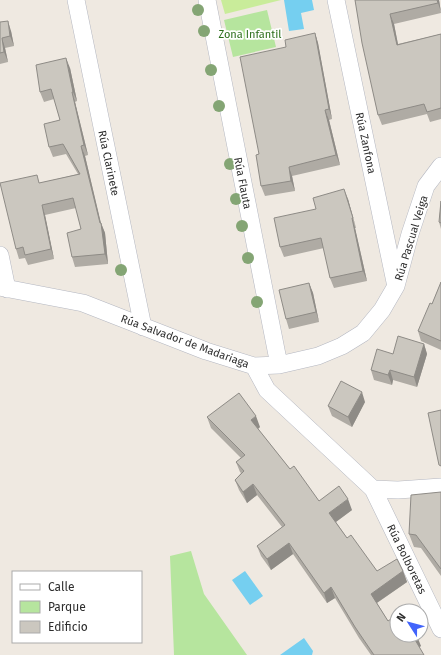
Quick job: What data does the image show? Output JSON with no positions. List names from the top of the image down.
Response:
{
  "streets": {
    "street": [
      "Rúa Zanfona",
      "Rúa Clarinete",
      "Rúa Flauta",
      "Rúa Pascual Veiga",
      "Rúa Salvador de Madariaga",
      "Rúa Bolboretas"
    ]
  },
  "crossings": [
    ["Rúa Zanfona", "Rúa Pascual Veiga"],
    ["Rúa Clarinete", "Rúa Salvador de Madariaga"],
    ["Rúa Flauta", "Rúa Pascual Veiga"],
    ["Rúa Pascual Veiga", "Rúa Salvador de Madariaga"],
    ["Rúa Salvador de Madariaga", "Rúa Bolboretas"]
  ],
  "parks": ["Zona Infantil"],
  "legend": ["Calle", "Parque", "Edificio"],
  "north": "top left"
}
